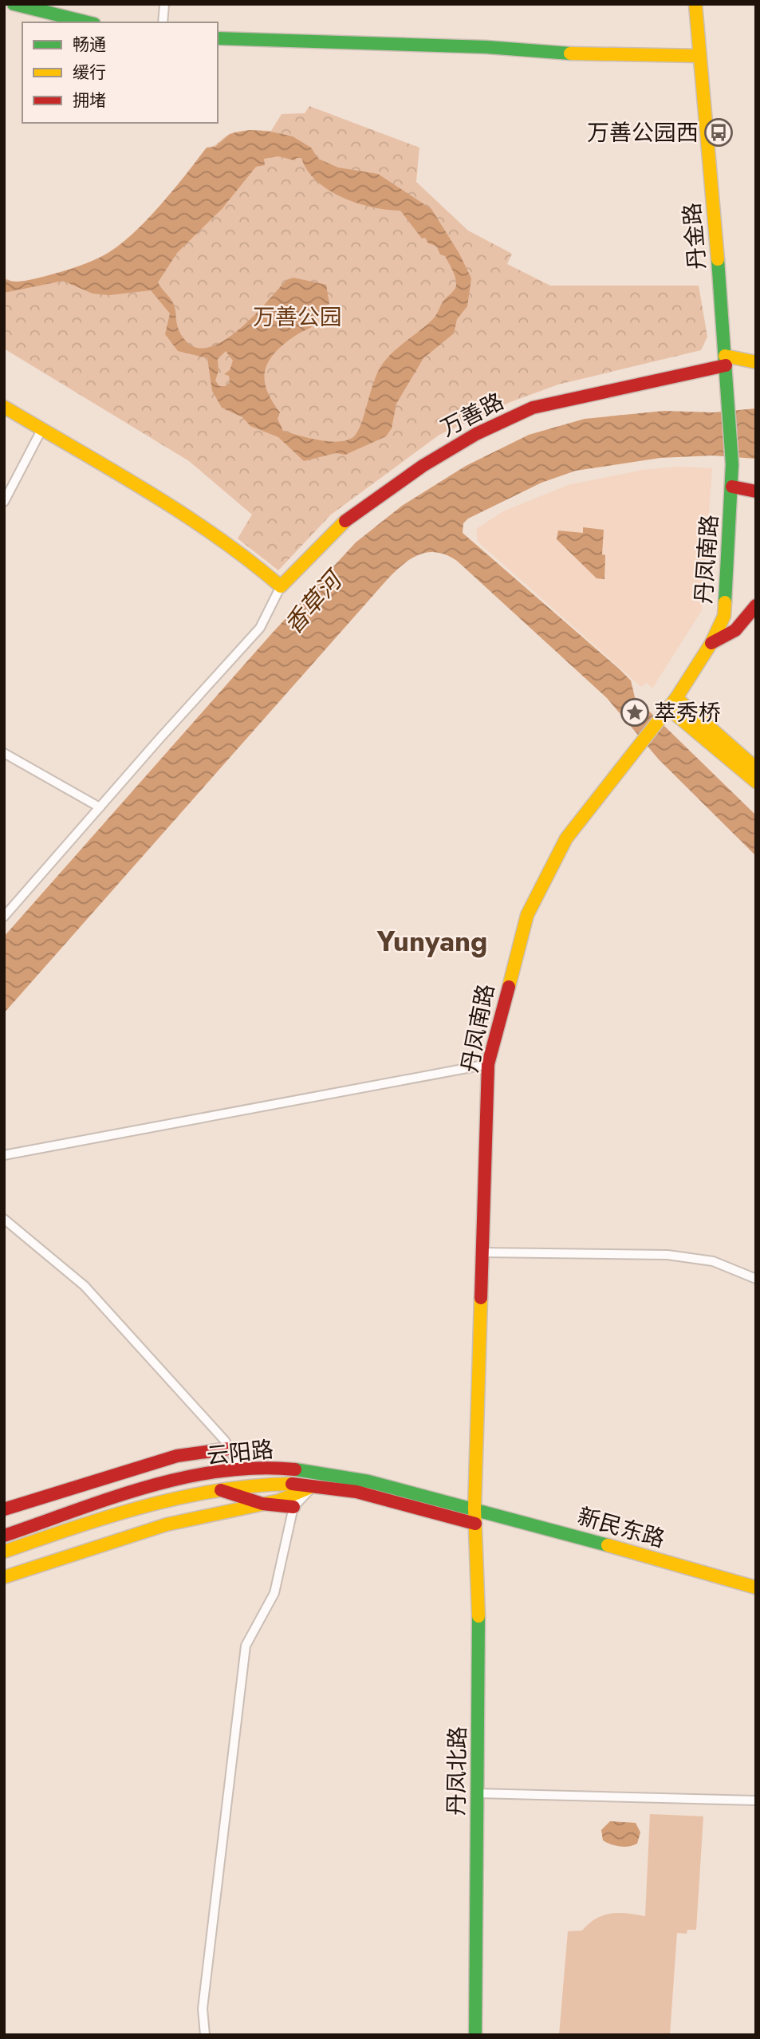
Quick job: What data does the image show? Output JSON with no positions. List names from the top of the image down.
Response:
{
  "streets": {
    "main road": [
      "丹金路",
      "万善路",
      "丹凤南路",
      "云阳路",
      "新民东路",
      "丹凤北路"
    ]
  },
  "crossings": [
    ["丹金路", "万善路"],
    ["丹金路", "丹凤南路"],
    ["丹凤南路", "云阳路"],
    ["丹凤南路", "新民东路"],
    ["丹凤南路", "丹凤北路"],
    ["云阳路", "新民东路"],
    ["云阳路", "丹凤北路"],
    ["新民东路", "丹凤北路"]
  ],
  "districts": ["Yunyang"],
  "water": ["香草河"],
  "parks": ["万善公园"],
  "places": {
    "bus stop": ["万善公园西"],
    "place": ["萃秀桥"]
  },
  "legend": ["畅通", "缓行", "拥堵"]
}
